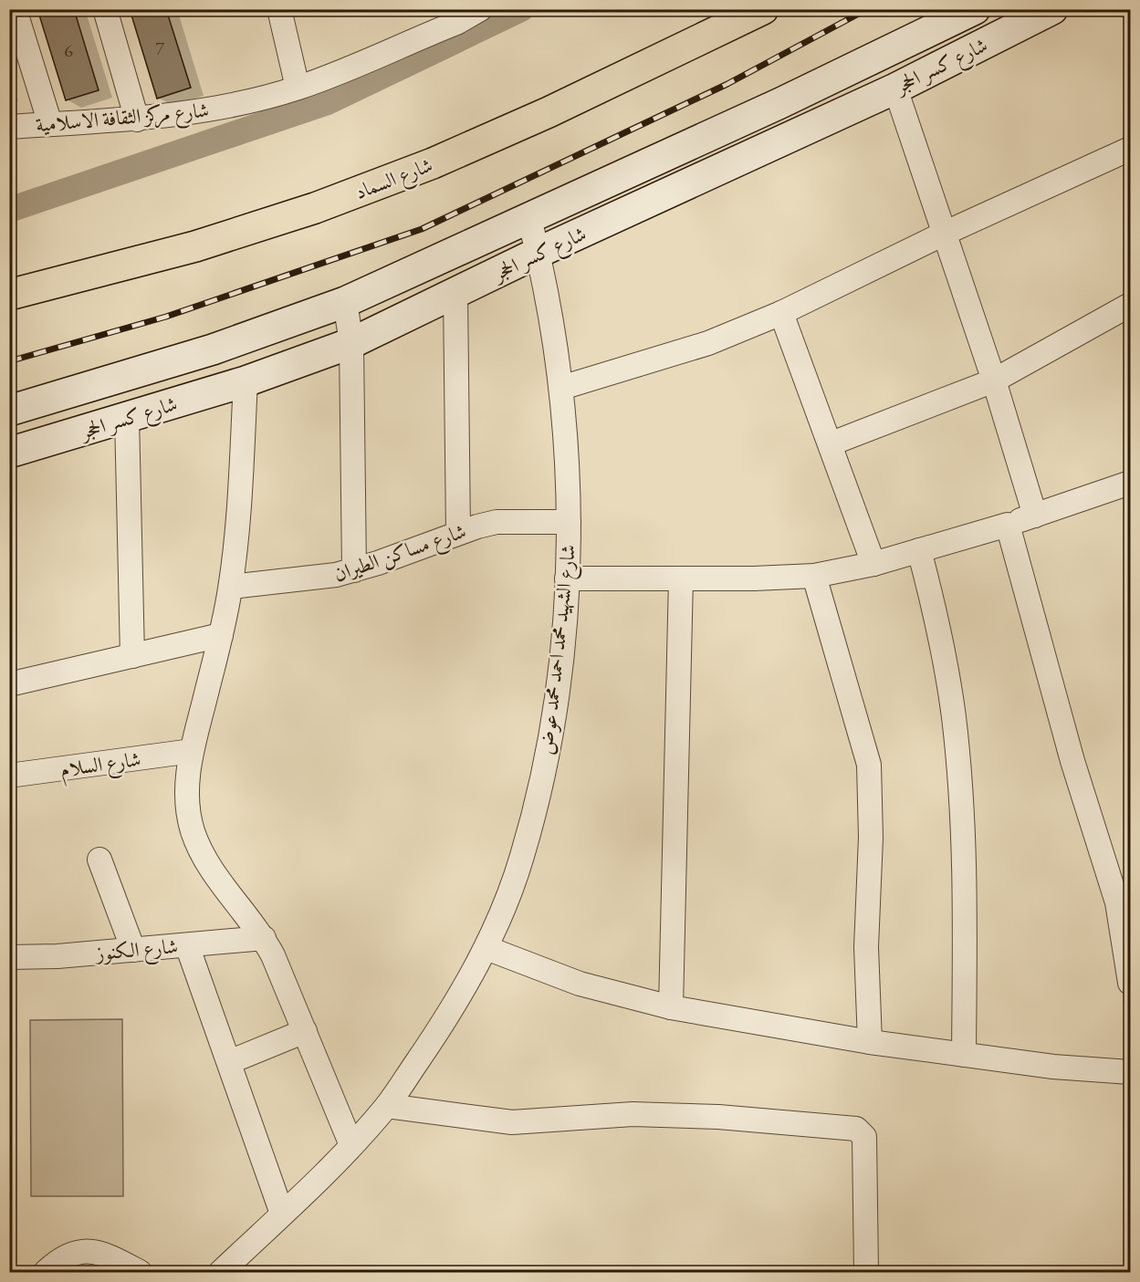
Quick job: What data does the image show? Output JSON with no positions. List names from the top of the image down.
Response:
{
  "streets": {
    "highway": ["شارع السماد"],
    "main road": ["شارع كسر الحجر"],
    "street": [
      "شارع مركز الثقافة الاسلامية",
      "شارع مساكن الطيران",
      "شارع الشهيد محمد احمد محمد عوض",
      "شارع السلام",
      "شارع الكنوز"
    ]
  },
  "crossings": [
    ["شارع كسر الحجر", "شارع الشهيد محمد احمد محمد عوض"],
    ["شارع مساكن الطيران", "شارع الشهيد محمد احمد محمد عوض"]
  ],
  "house_numbers": ["7", "6"]
}
